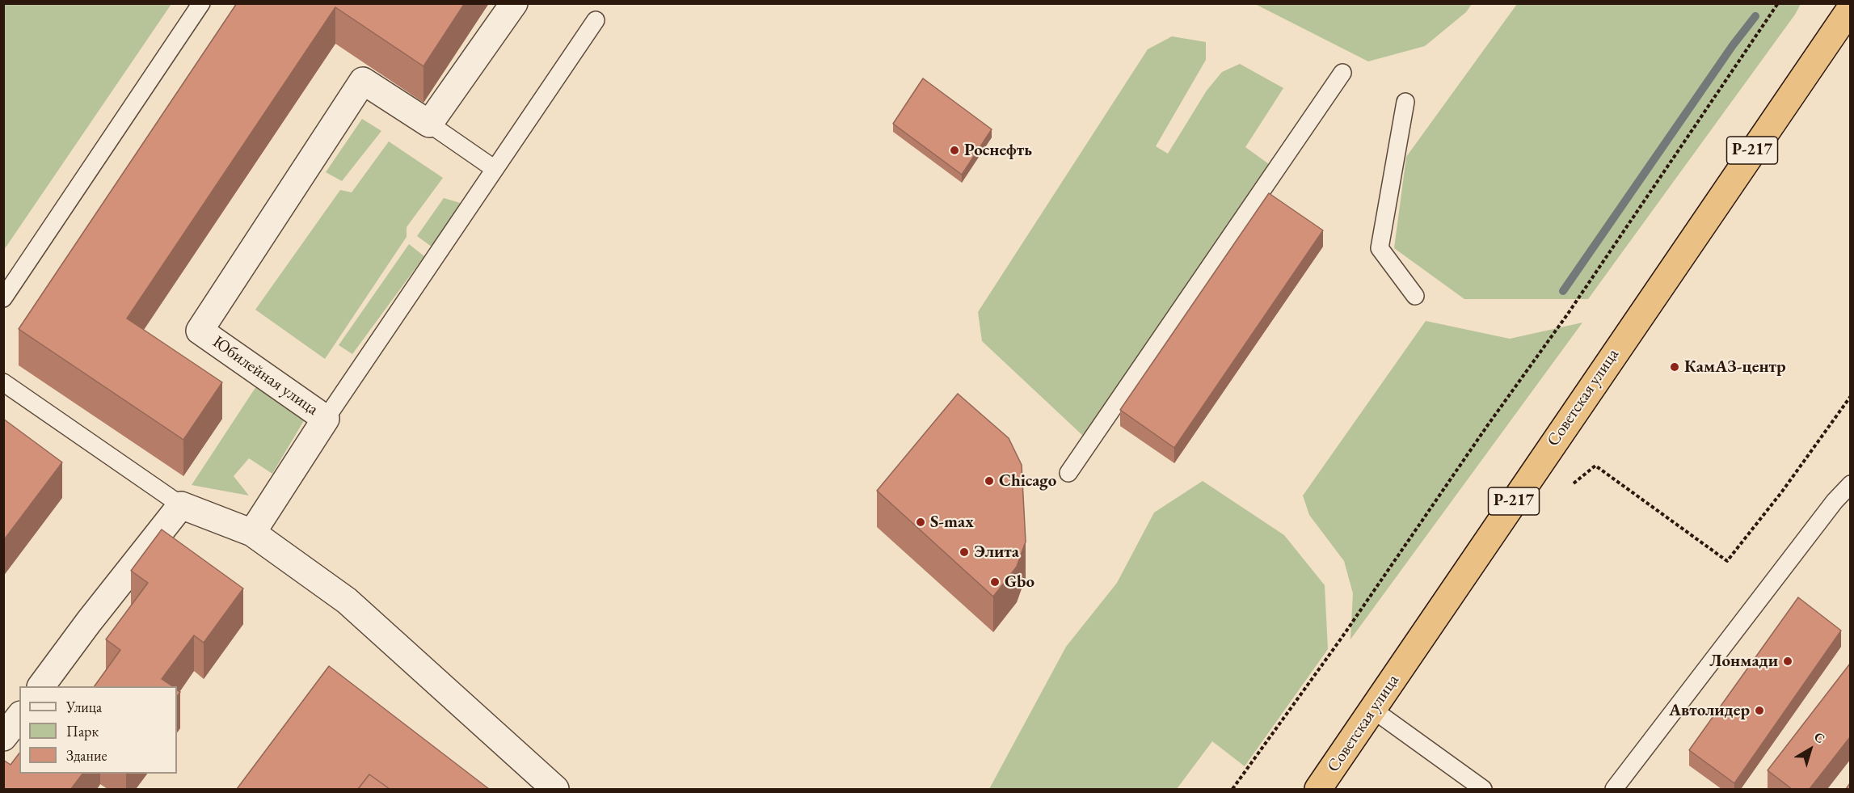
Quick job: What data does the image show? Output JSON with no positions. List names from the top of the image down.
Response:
{
  "streets": {
    "highway": ["Р-217", "Советская улица"],
    "street": ["Юбилейная улица"]
  },
  "places": [
    "Роснефть",
    "КамАЗ-центр",
    "Chicago",
    "S-max",
    "Элита",
    "Gbo",
    "Лонмади",
    "Автолидер"
  ],
  "legend": ["Улица", "Парк", "Здание"],
  "north": "top right"
}
